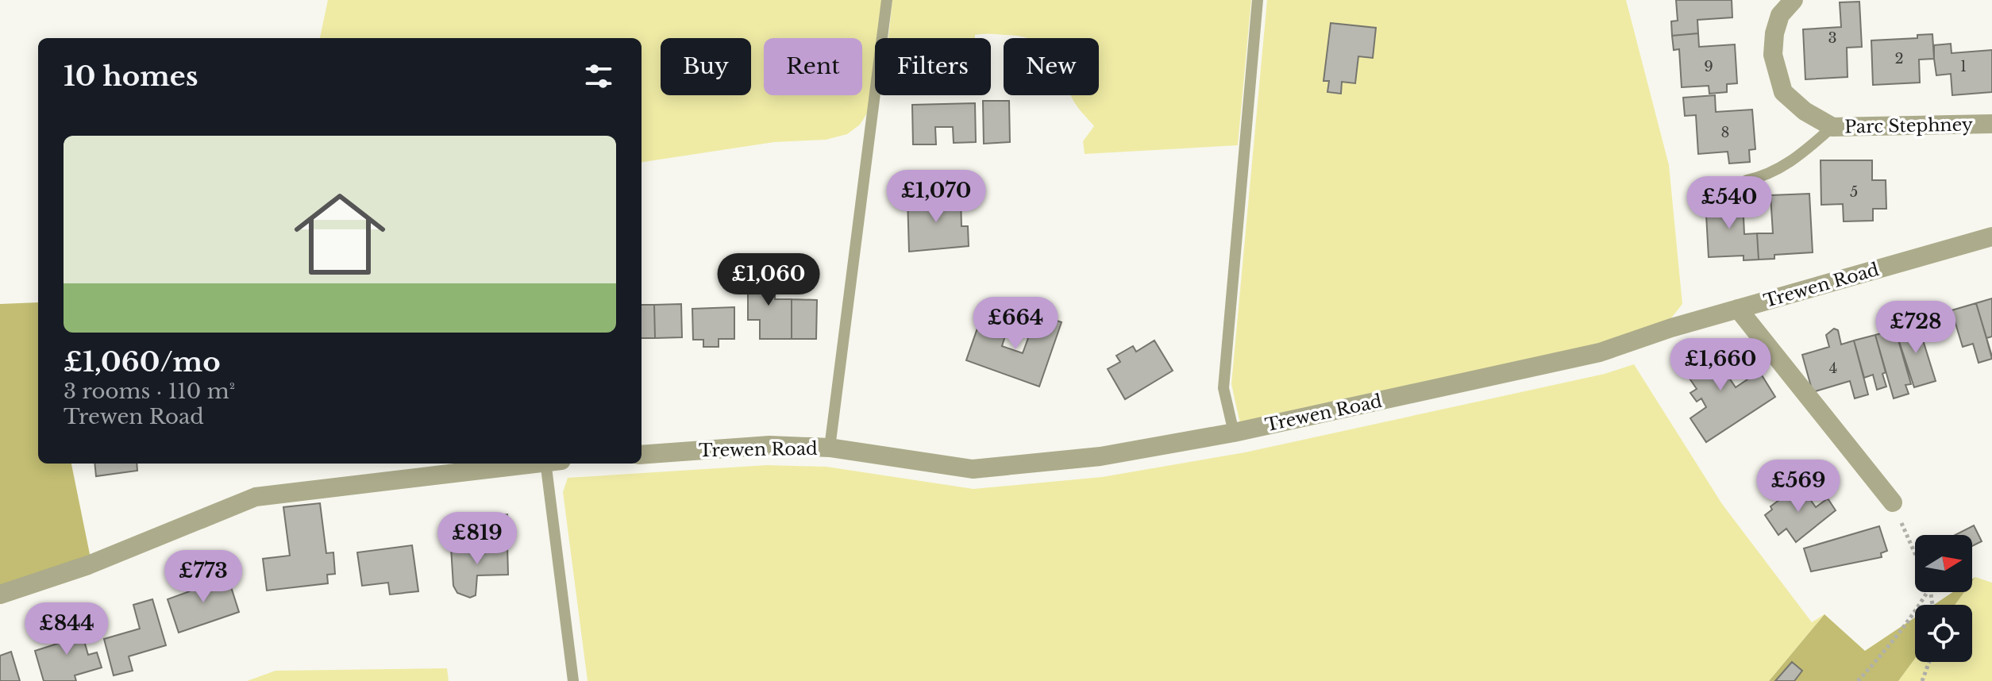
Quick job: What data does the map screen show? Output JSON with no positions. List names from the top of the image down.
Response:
{
  "streets": {
    "street": ["Parc Stephney", "Trewen Road"]
  },
  "house_numbers": [
    "3",
    "2",
    "9",
    "1",
    "8",
    "5",
    "4"
  ],
  "north": "right",
  "page": {
    "chip": [
      "Buy",
      "Rent",
      "Filters",
      "New"
    ],
    "heading": "10 homes",
    "list": [
      {
        "name": "£1,060/mo",
        "note": "3 rooms · 110 m² · Trewen Road"
      }
    ],
    "price": [
      "£1,070",
      "£540",
      "£1,060",
      "£664",
      "£728",
      "£1,660",
      "£569",
      "£819",
      "£773",
      "£844"
    ]
  }
}
